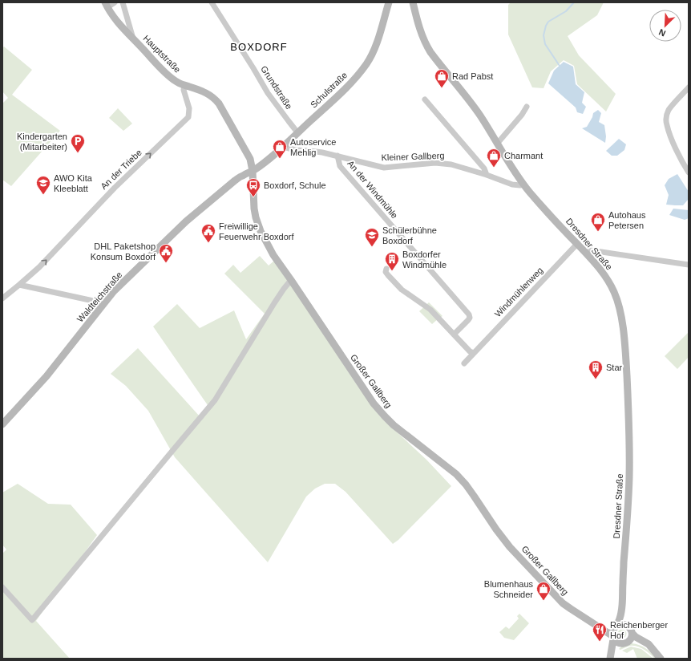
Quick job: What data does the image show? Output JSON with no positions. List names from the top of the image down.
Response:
{
  "streets": {
    "street": [
      "Hauptstraße",
      "Grundstraße",
      "Schulstraße",
      "Kleiner Gallberg",
      "An der Triebe",
      "An der Windmühle",
      "Dresdner Straße",
      "Windmühlenweg",
      "Waldteichstraße",
      "Großer Gallberg"
    ]
  },
  "crossings": [
    ["Hauptstraße", "Schulstraße"],
    ["Hauptstraße", "An der Triebe"],
    ["Hauptstraße", "Waldteichstraße"],
    ["Hauptstraße", "Großer Gallberg"],
    ["Grundstraße", "Schulstraße"],
    ["Schulstraße", "Kleiner Gallberg"],
    ["Schulstraße", "Waldteichstraße"],
    ["Schulstraße", "Großer Gallberg"],
    ["Kleiner Gallberg", "An der Windmühle"],
    ["Kleiner Gallberg", "Dresdner Straße"],
    ["Dresdner Straße", "Windmühlenweg"],
    ["Dresdner Straße", "Großer Gallberg"],
    ["Waldteichstraße", "Großer Gallberg"]
  ],
  "one_way": ["An der Triebe"],
  "districts": ["BOXDORF"],
  "places": {
    "shop": [
      "Rad Pabst",
      "Autoservice Mehlig",
      "Charmant",
      "Autohaus Petersen",
      "Blumenhaus Schneider"
    ],
    "parking": ["Kindergarten (Mitarbeiter)"],
    "school or university": ["AWO Kita Kleeblatt", "Schülerbühne Boxdorf"],
    "bus stop": ["Boxdorf, Schule"],
    "public building": ["Freiwillige Feuerwehr Boxdorf", "DHL Paketshop Konsum Boxdorf"],
    "building": ["Boxdorfer Windmühle", "Star"],
    "restaurant": ["Reichenberger Hof"]
  },
  "north": "bottom left"
}
